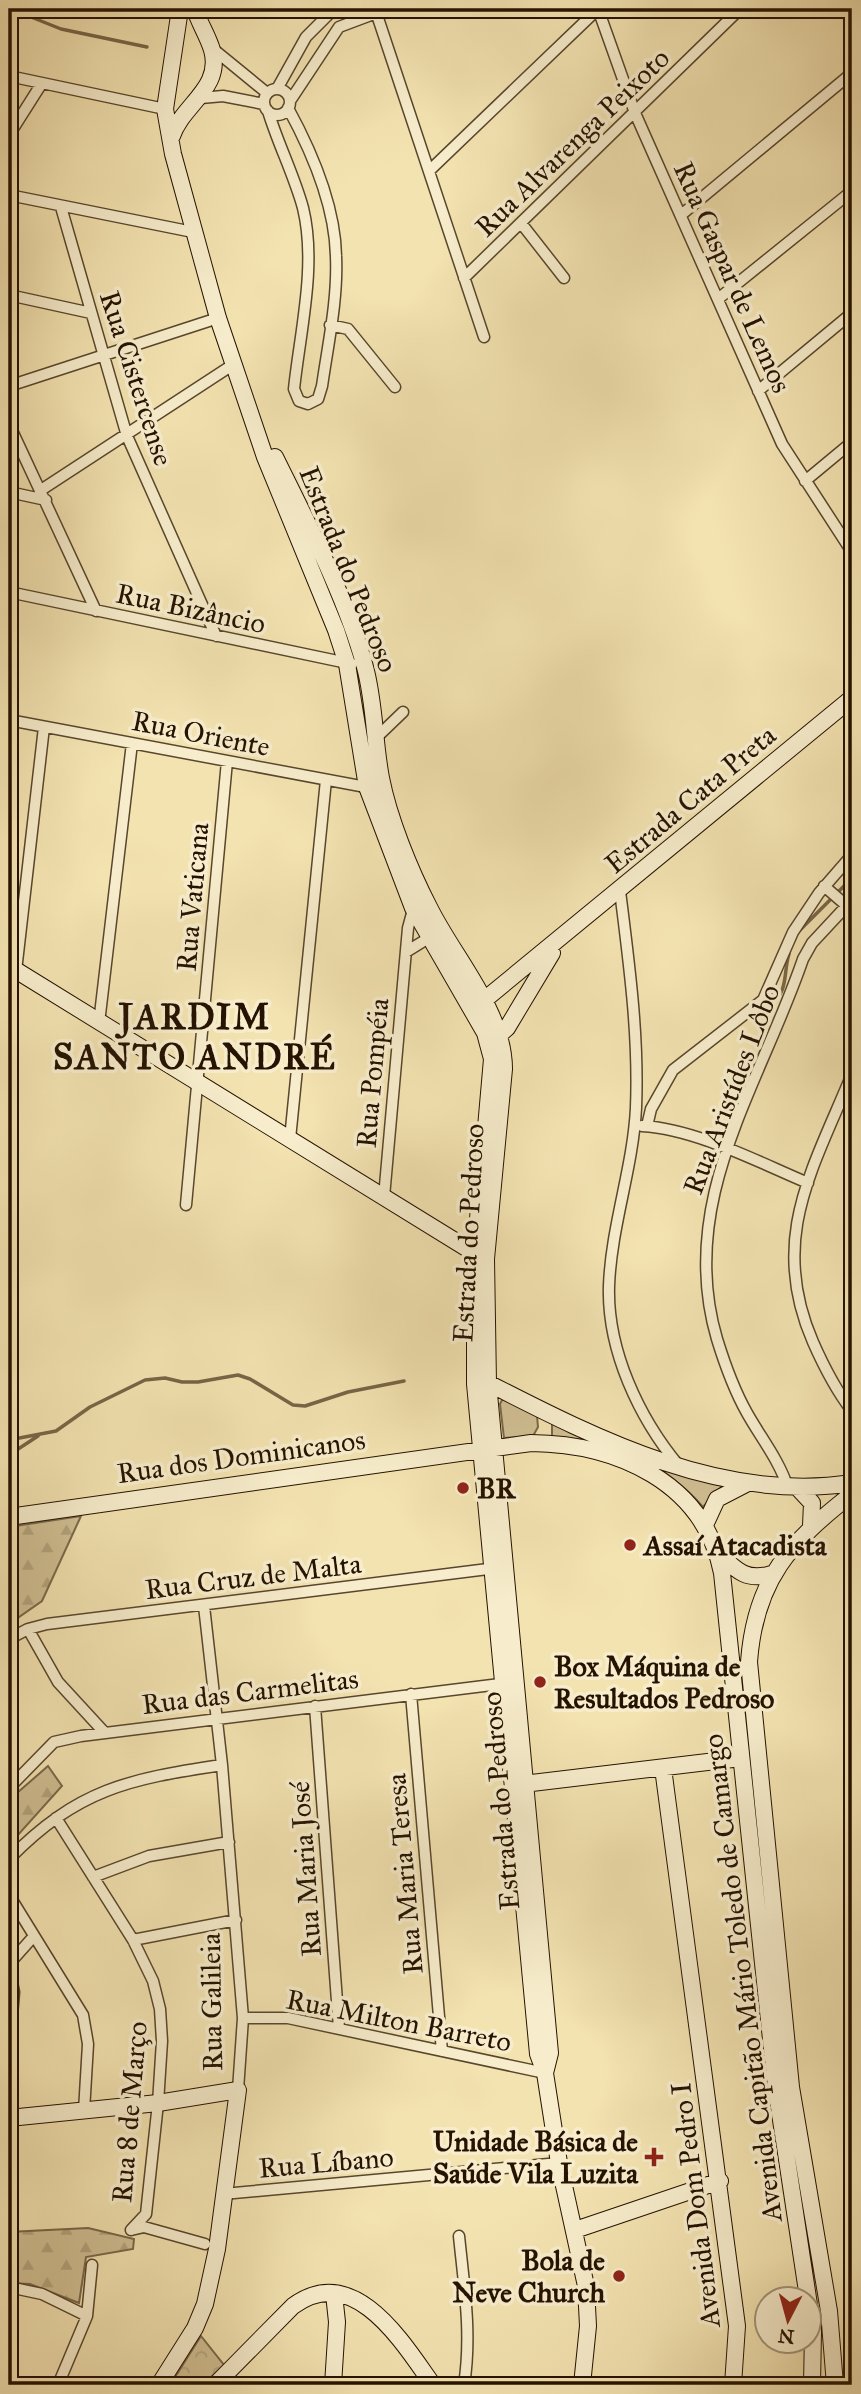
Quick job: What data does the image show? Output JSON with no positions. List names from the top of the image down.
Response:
{
  "streets": {
    "main road": [
      "Estrada do Pedroso",
      "Estrada Cata Preta",
      "Rua dos Dominicanos",
      "Avenida Capitão Mário Toledo de Camargo",
      "Rua Galileia",
      "Avenida Dom Pedro I"
    ],
    "street": [
      "Rua Alvarenga Peixoto",
      "Rua Gaspar de Lemos",
      "Rua Cistercense",
      "Rua Bizâncio",
      "Rua Oriente",
      "Rua Vaticana",
      "Rua Pompéia",
      "Rua Aristídes Lôbo",
      "Rua Cruz de Malta",
      "Rua das Carmelitas",
      "Rua Maria José",
      "Rua Maria Teresa",
      "Rua Milton Barreto",
      "Rua 8 de Março",
      "Rua Líbano"
    ]
  },
  "crossings": [
    ["Rua Alvarenga Peixoto", "Rua Gaspar de Lemos"],
    ["Rua Cistercense", "Rua Bizâncio"],
    ["Estrada do Pedroso", "Rua Bizâncio"],
    ["Estrada do Pedroso", "Rua Oriente"],
    ["Estrada do Pedroso", "Estrada Cata Preta"],
    ["Estrada do Pedroso", "Rua Pompéia"],
    ["Estrada do Pedroso", "Rua dos Dominicanos"],
    ["Estrada do Pedroso", "Rua Cruz de Malta"],
    ["Estrada do Pedroso", "Rua das Carmelitas"],
    ["Estrada do Pedroso", "Rua Milton Barreto"],
    ["Estrada do Pedroso", "Rua Líbano"],
    ["Rua Oriente", "Rua Vaticana"],
    ["Rua Aristídes Lôbo", "Avenida Capitão Mário Toledo de Camargo"],
    ["Rua dos Dominicanos", "Avenida Capitão Mário Toledo de Camargo"],
    ["Rua Cruz de Malta", "Rua Galileia"],
    ["Rua das Carmelitas", "Rua Maria José"],
    ["Rua das Carmelitas", "Rua Maria Teresa"],
    ["Rua das Carmelitas", "Rua Galileia"],
    ["Rua Maria José", "Rua Milton Barreto"],
    ["Rua Maria Teresa", "Rua Milton Barreto"],
    ["Rua Galileia", "Rua Milton Barreto"],
    ["Rua Galileia", "Rua Líbano"]
  ],
  "districts": ["JARDIM SANTO ANDRÉ"],
  "places": {
    "other": [
      "BR",
      "Assaí Atacadista",
      "Box Máquina de Resultados Pedroso",
      "Bola de Neve Church"
    ],
    "health": ["Unidade Básica de Saúde Vila Luzita"]
  },
  "north": "bottom"
}
